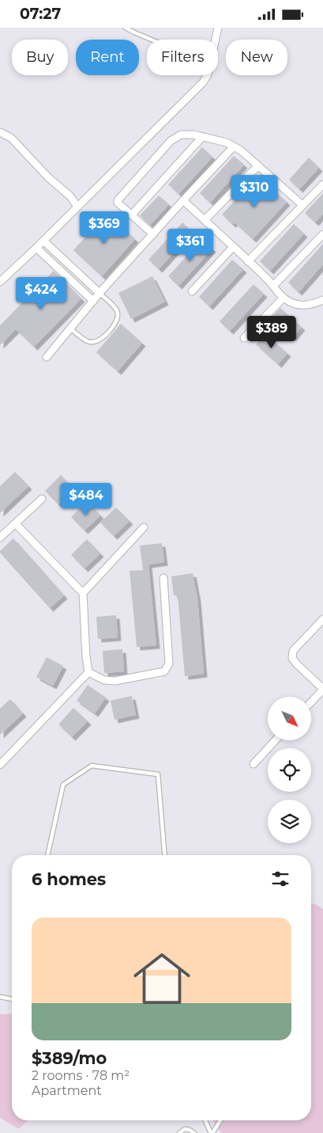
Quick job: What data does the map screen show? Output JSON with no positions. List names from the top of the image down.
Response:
{
  "north": "bottom right",
  "page": {
    "status": "07:27",
    "chip": [
      "Buy",
      "Rent",
      "Filters",
      "New"
    ],
    "price": [
      "$310",
      "$369",
      "$361",
      "$424",
      "$389",
      "$484"
    ],
    "heading": "6 homes",
    "list": [
      {
        "name": "$389/mo",
        "note": "2 rooms · 78 m² · Apartment"
      }
    ]
  }
}
